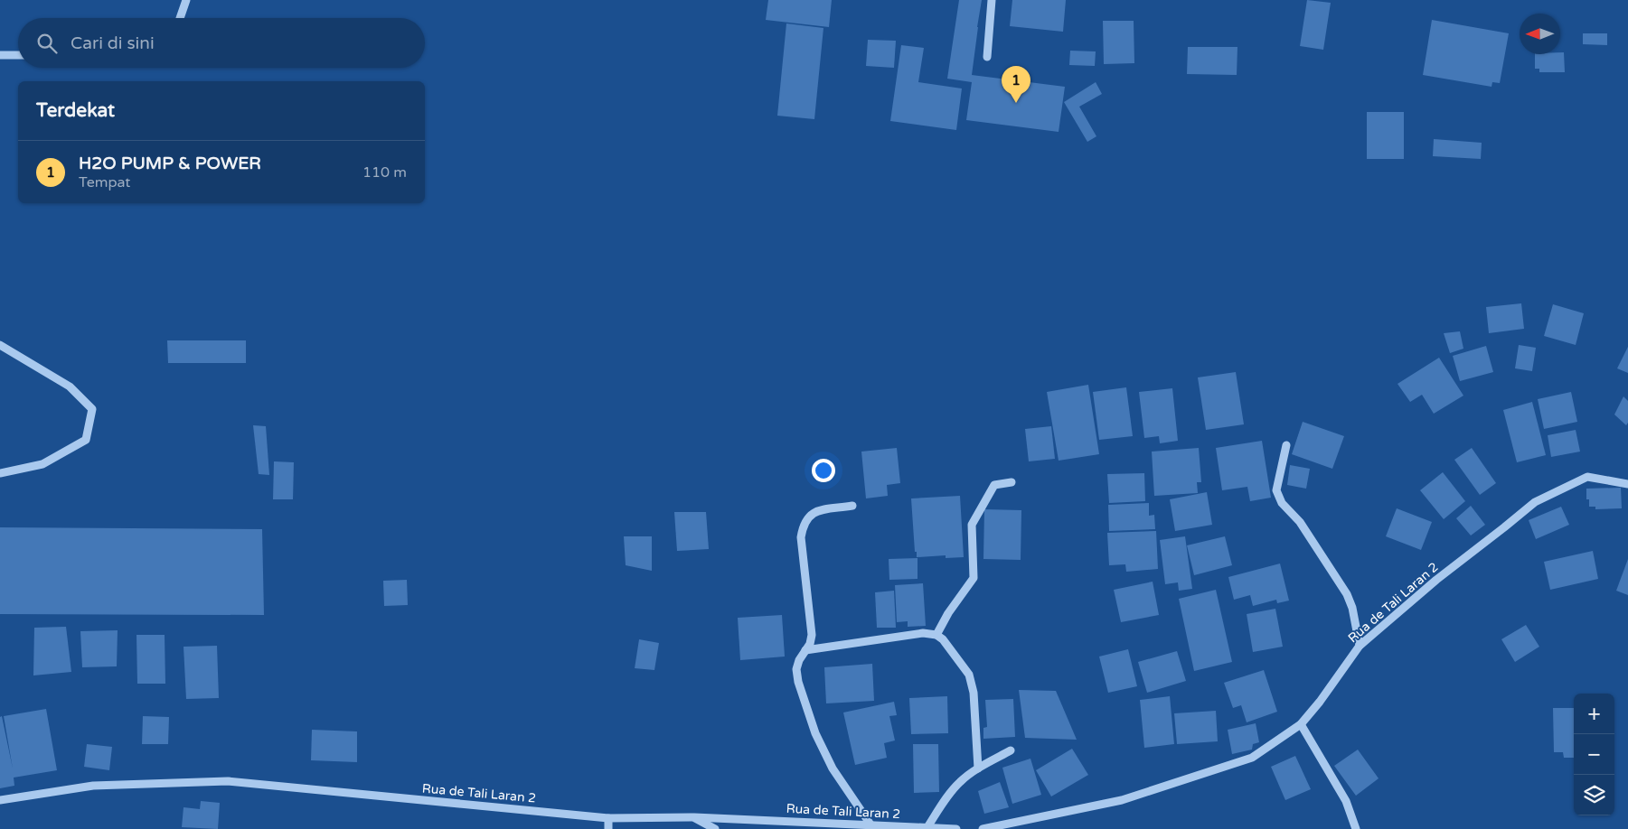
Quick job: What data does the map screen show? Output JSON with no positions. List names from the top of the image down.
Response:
{
  "streets": {
    "street": ["Rua de Tali Laran 2"]
  },
  "north": "left",
  "page": {
    "search": "Cari di sini",
    "pins": "1",
    "heading": "Terdekat",
    "list": [
      {
        "mark": "1",
        "name": "H2O PUMP & POWER",
        "note": "Tempat",
        "value": "110 m"
      }
    ],
    "map_buttons": ["+", "−"]
  }
}
